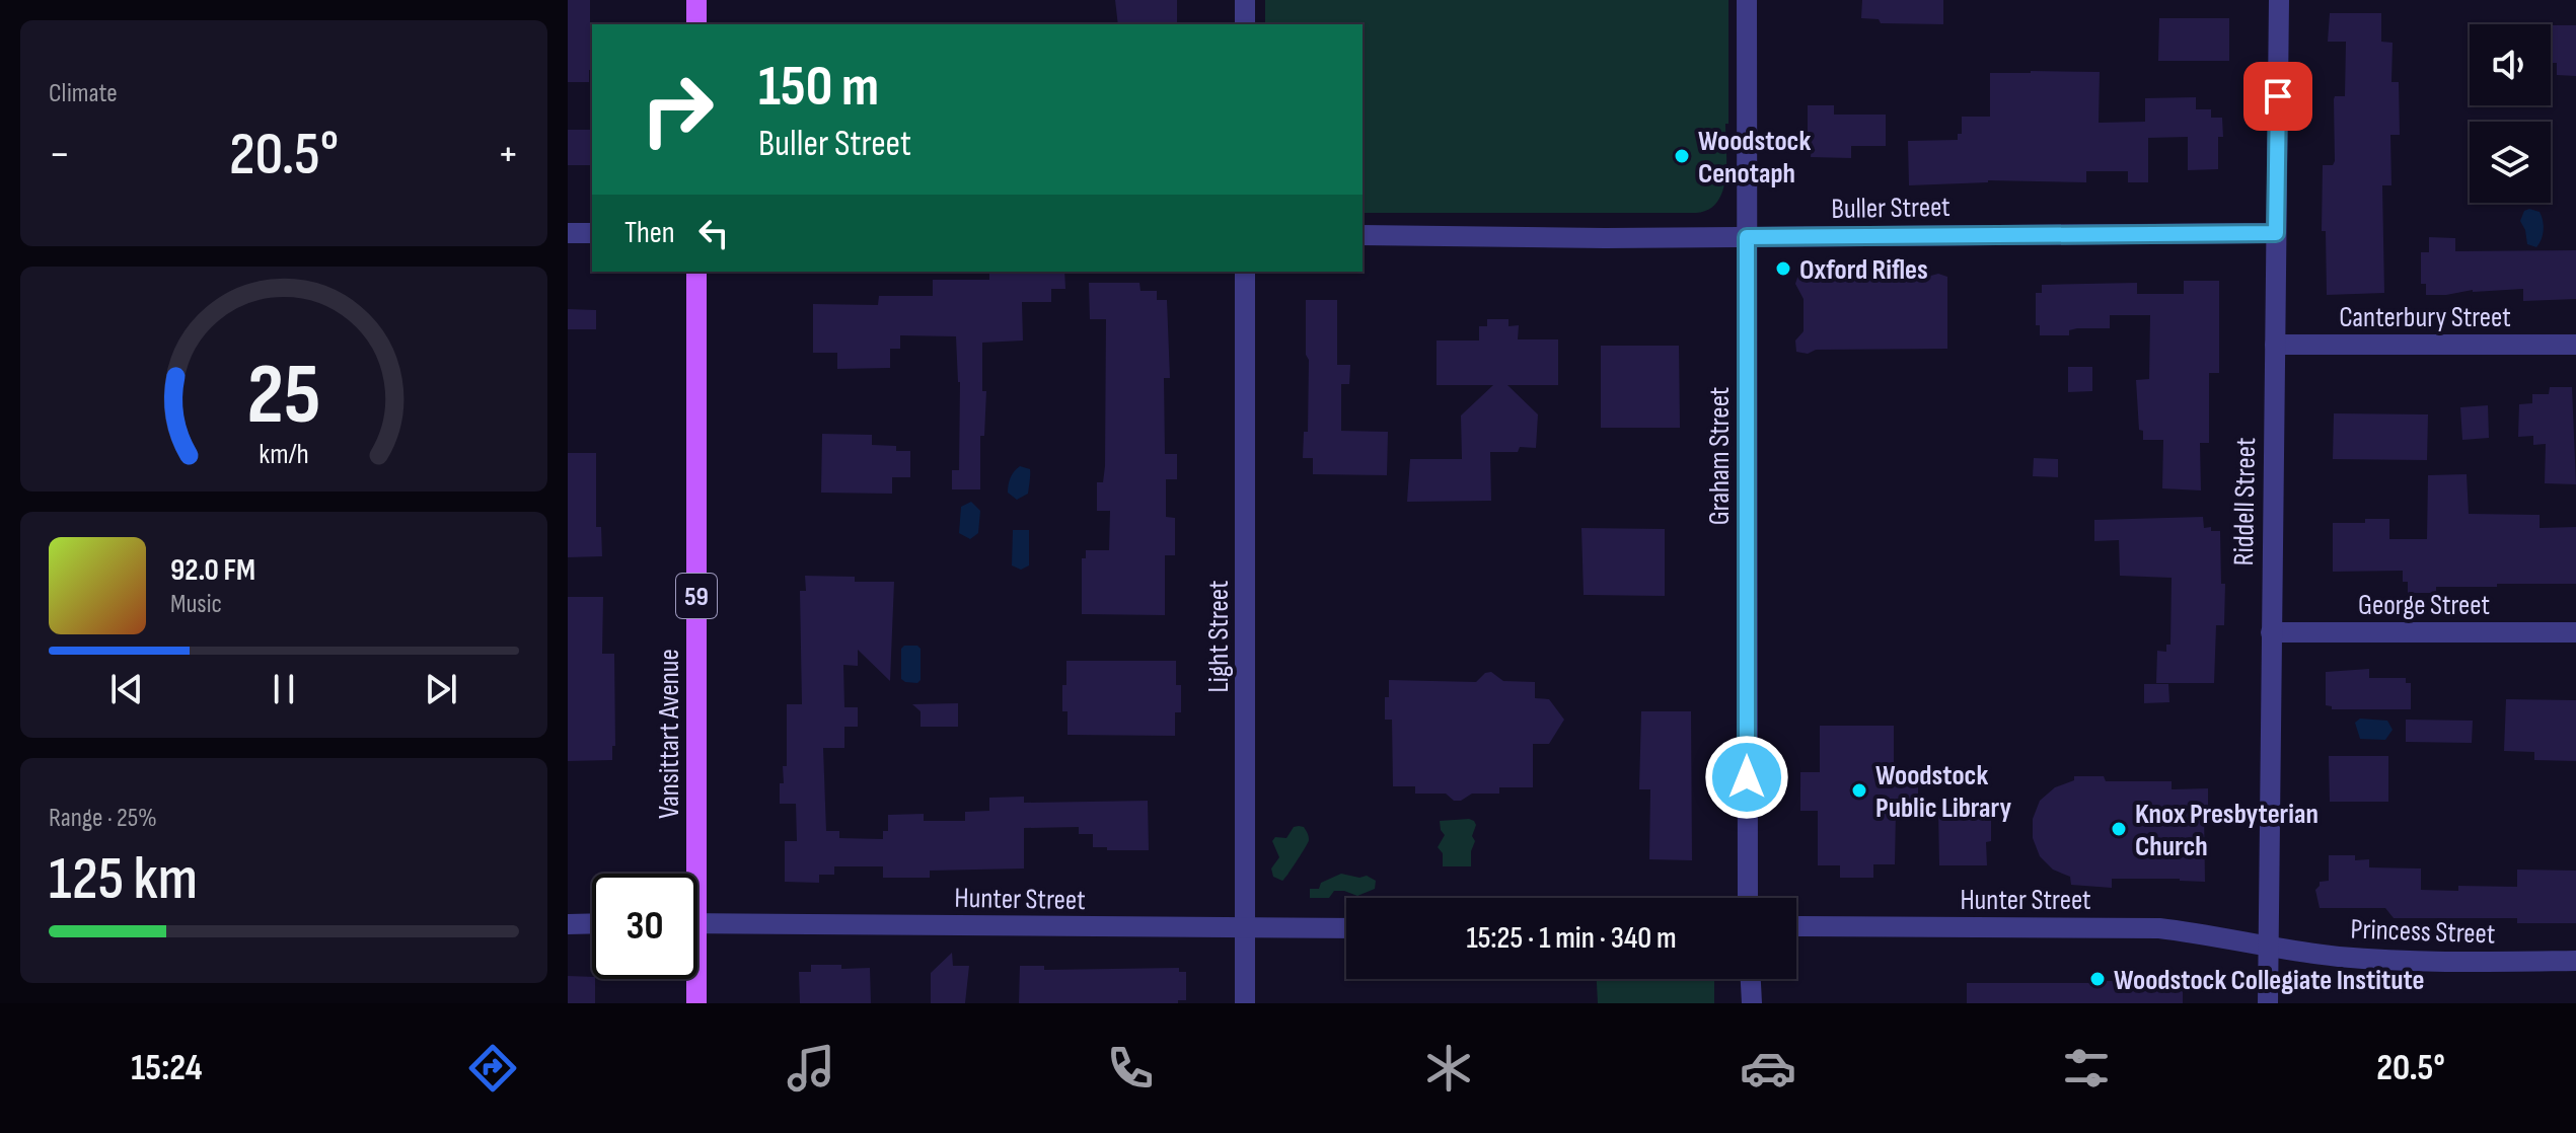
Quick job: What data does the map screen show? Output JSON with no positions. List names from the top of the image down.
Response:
{
  "streets": {
    "main road": ["59", "Vansittart Avenue"],
    "street": [
      "Buller Street",
      "Canterbury Street",
      "Graham Street",
      "Riddell Street",
      "George Street",
      "Light Street",
      "Hunter Street",
      "Princess Street"
    ]
  },
  "crossings": [
    ["Buller Street", "Graham Street"],
    ["Buller Street", "Riddell Street"],
    ["Canterbury Street", "Riddell Street"],
    ["Riddell Street", "George Street"],
    ["Riddell Street", "Hunter Street"],
    ["Riddell Street", "Princess Street"],
    ["Light Street", "Hunter Street"],
    ["Hunter Street", "Princess Street"]
  ],
  "places": [
    "Woodstock Cenotaph",
    "Oxford Rifles",
    "Woodstock Public Library",
    "Knox Presbyterian Church",
    "Woodstock Collegiate Institute"
  ],
  "page": {
    "tile": [
      "Climate",
      ["Range · 25%", "125 km"]
    ],
    "turn": ["150 m", "Buller Street"],
    "heat": ["−", "20.5°", "+"],
    "then": "Then",
    "song": ["92.0 FM", "Music"],
    "limit": "30",
    "trip": "15:25 · 1 min · 340 m",
    "tabs": ["15:24", "20.5°"],
    "gauge": ["25", "km/h"]
  }
}
